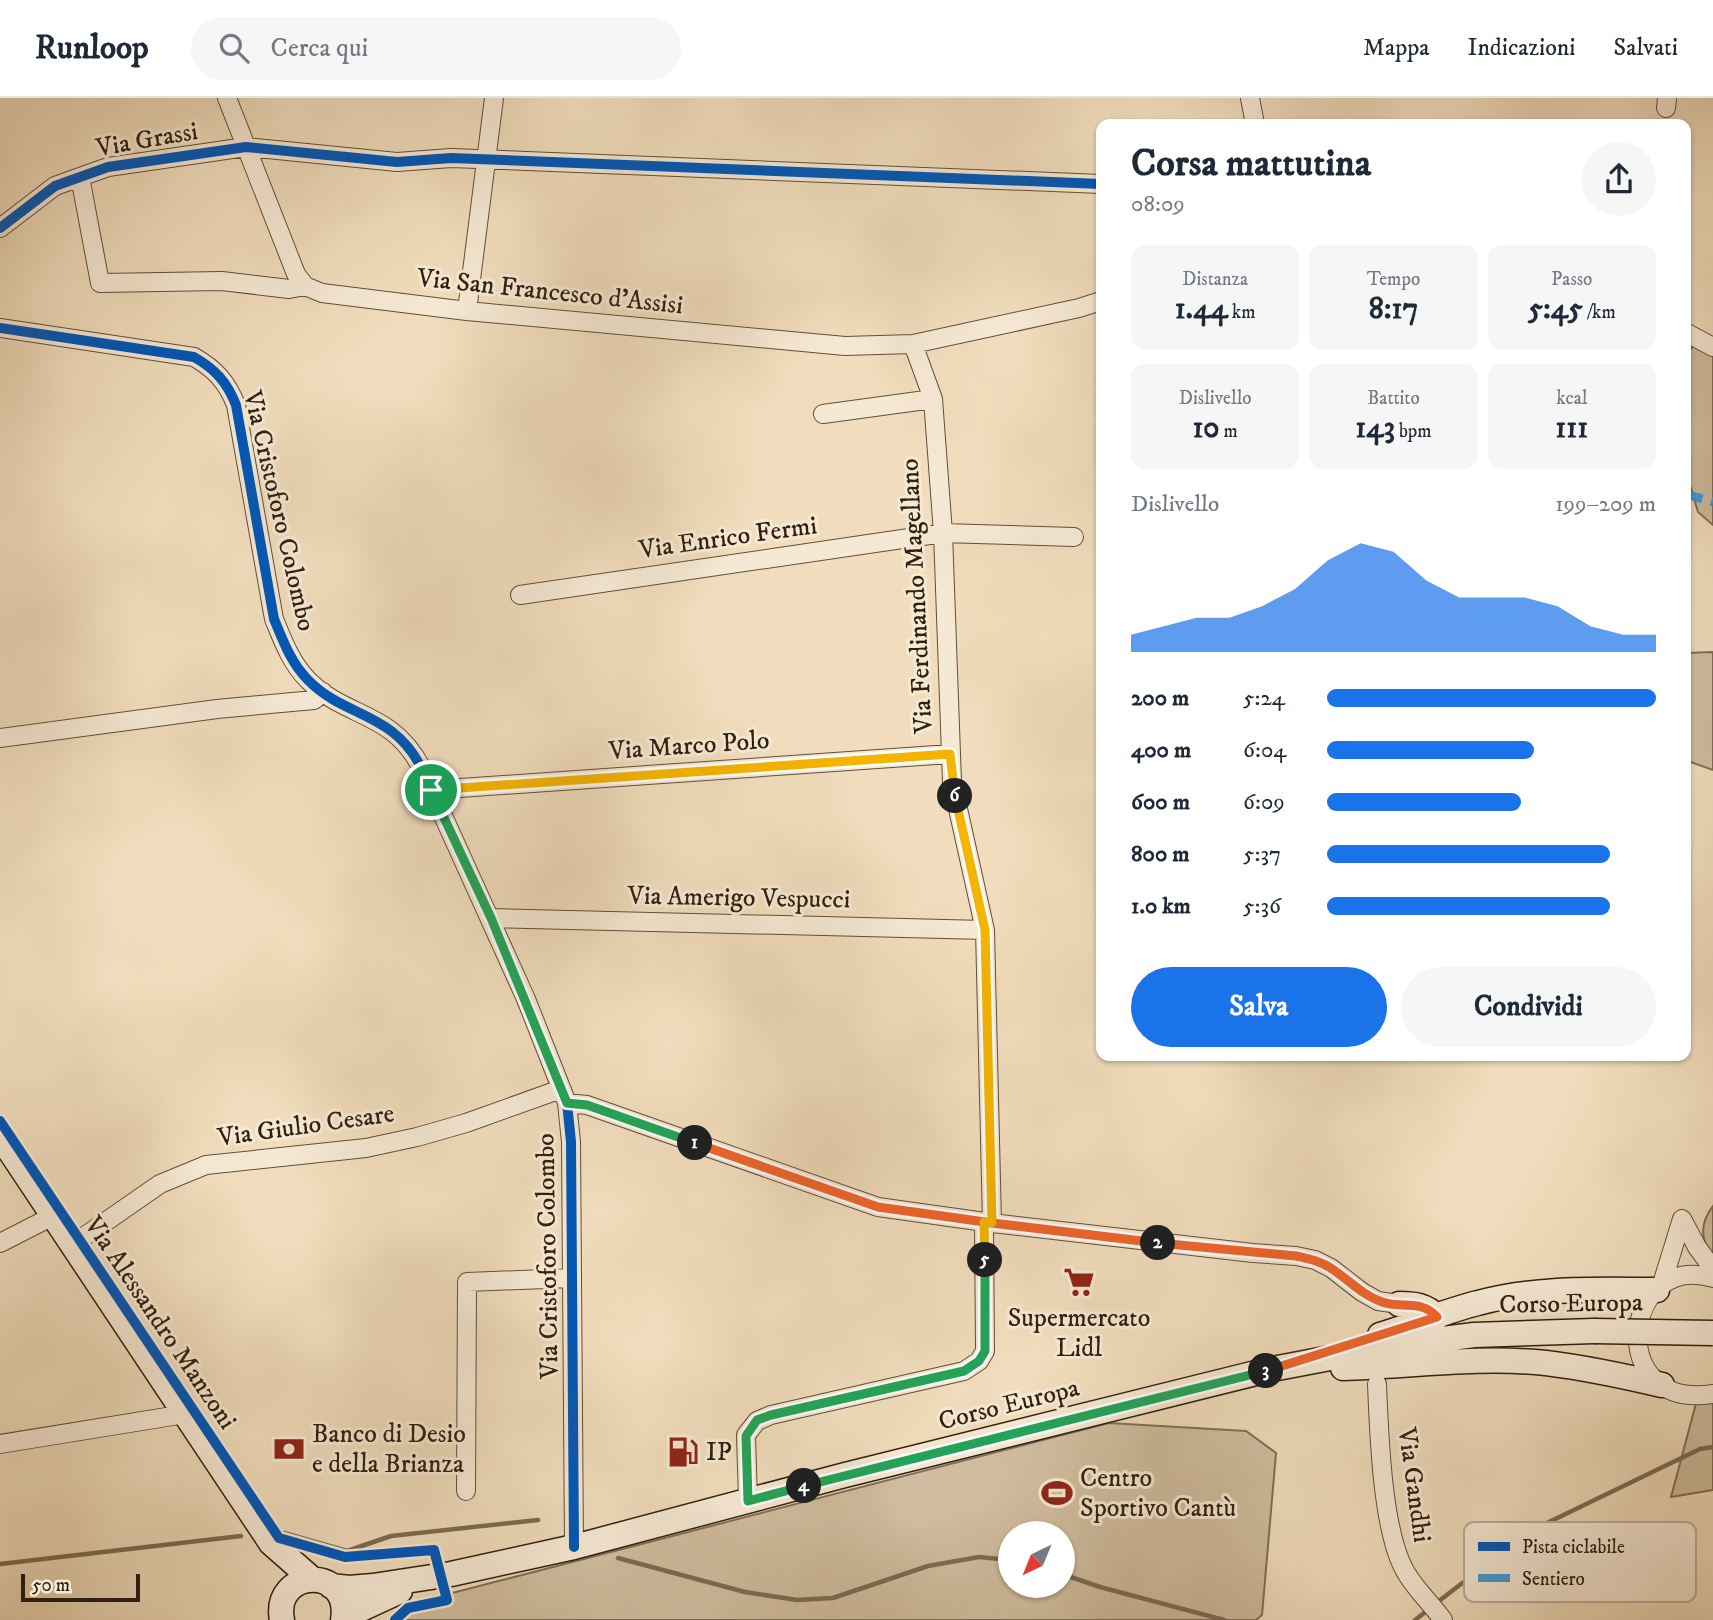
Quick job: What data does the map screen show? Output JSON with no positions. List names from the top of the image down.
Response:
{
  "streets": {
    "main road": ["Corso Europa", "Via Alessandro Manzoni"],
    "street": [
      "Via Grassi",
      "Via San Francesco d'Assisi",
      "Via Cristoforo Colombo",
      "Via Enrico Fermi",
      "Via Ferdinando Magellano",
      "Via Marco Polo",
      "Via Amerigo Vespucci",
      "Via Giulio Cesare",
      "Via Gandhi"
    ]
  },
  "crossings": [
    ["Via Grassi", "Via San Francesco d'Assisi"],
    ["Via San Francesco d'Assisi", "Via Ferdinando Magellano"],
    ["Via Cristoforo Colombo", "Via Marco Polo"],
    ["Via Cristoforo Colombo", "Via Amerigo Vespucci"],
    ["Via Cristoforo Colombo", "Via Giulio Cesare"],
    ["Via Cristoforo Colombo", "Corso Europa"],
    ["Via Enrico Fermi", "Via Ferdinando Magellano"],
    ["Via Ferdinando Magellano", "Via Marco Polo"],
    ["Via Ferdinando Magellano", "Via Amerigo Vespucci"],
    ["Via Ferdinando Magellano", "Corso Europa"],
    ["Via Giulio Cesare", "Via Alessandro Manzoni"],
    ["Corso Europa", "Via Alessandro Manzoni"]
  ],
  "places": {
    "supermarket": ["Supermercato Lidl"],
    "bank": ["Banco di Desio e della Brianza"],
    "fuel station": ["IP"],
    "sports": ["Centro Sportivo Cantù"]
  },
  "legend": ["Pista ciclabile", "Sentiero"],
  "scale_bar": "50 m",
  "north": "bottom left",
  "page": {
    "header": "Runloop",
    "search": "Cerca qui",
    "nav": ["Mappa", "Indicazioni", "Salvati"],
    "heading": ["Corsa mattutina", "08:09"],
    "stats": [
      ["Distanza", "1.44 km"],
      ["Tempo", "8:17"],
      ["Passo", "5:45 /km"],
      ["Dislivello", "10 m"],
      ["Battito", "143 bpm"],
      ["kcal", "111"]
    ],
    "chart": ["Dislivello", "199–209 m"],
    "list": [
      {
        "name": "200 m",
        "note": "5:24"
      },
      {
        "name": "400 m",
        "note": "6:04"
      },
      {
        "name": "600 m",
        "note": "6:09"
      },
      {
        "name": "800 m",
        "note": "5:37"
      },
      {
        "name": "1.0 km",
        "note": "5:36"
      }
    ],
    "pins": [
      "6",
      "1",
      "2",
      "5",
      "3",
      "4"
    ],
    "buttons": ["Salva", "Condividi"],
    "scale": "50 m"
  }
}
